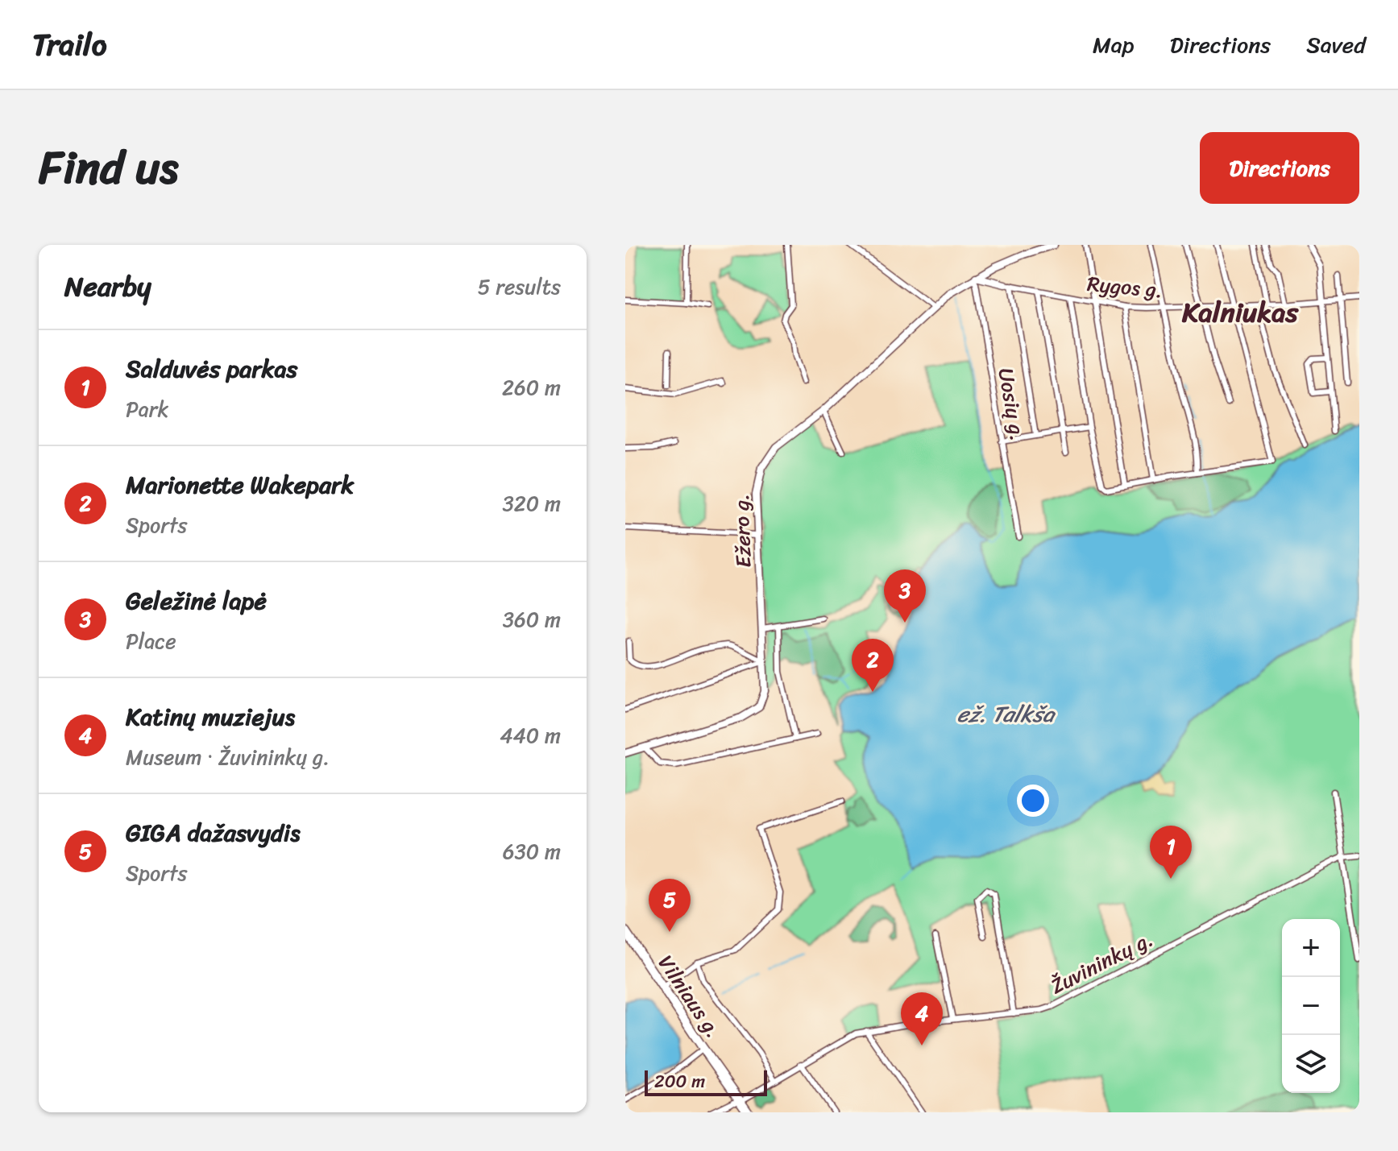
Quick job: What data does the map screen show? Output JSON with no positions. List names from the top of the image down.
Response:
{
  "streets": {
    "highway": ["Vilniaus g."],
    "main road": ["Ežero g."],
    "street": ["Rygos g.", "Uosių g.", "Žuvininkų g."]
  },
  "crossings": [
    ["Uosių g.", "Ežero g."],
    ["Žuvininkų g.", "Vilniaus g."]
  ],
  "districts": ["Kalniukas"],
  "water": ["ež. Talkša"],
  "scale_bar": "200 m",
  "page": {
    "header": "Trailo",
    "nav": ["Map", "Directions", "Saved"],
    "title": "Find us",
    "buttons": "Directions",
    "heading": ["Nearby", "5 results"],
    "list": [
      {
        "mark": "1",
        "name": "Salduvės parkas",
        "note": "Park",
        "value": "260 m"
      },
      {
        "mark": "2",
        "name": "Marionette Wakepark",
        "note": "Sports",
        "value": "320 m"
      },
      {
        "mark": "3",
        "name": "Geležinė lapė",
        "note": "Place",
        "value": "360 m"
      },
      {
        "mark": "4",
        "name": "Katinų muziejus",
        "note": "Museum · Žuvininkų g.",
        "value": "440 m"
      },
      {
        "mark": "5",
        "name": "GIGA dažasvydis",
        "note": "Sports",
        "value": "630 m"
      }
    ],
    "pins": [
      "3",
      "2",
      "1",
      "5",
      "4"
    ],
    "map_buttons": ["+", "−"],
    "scale": "200 m"
  }
}
